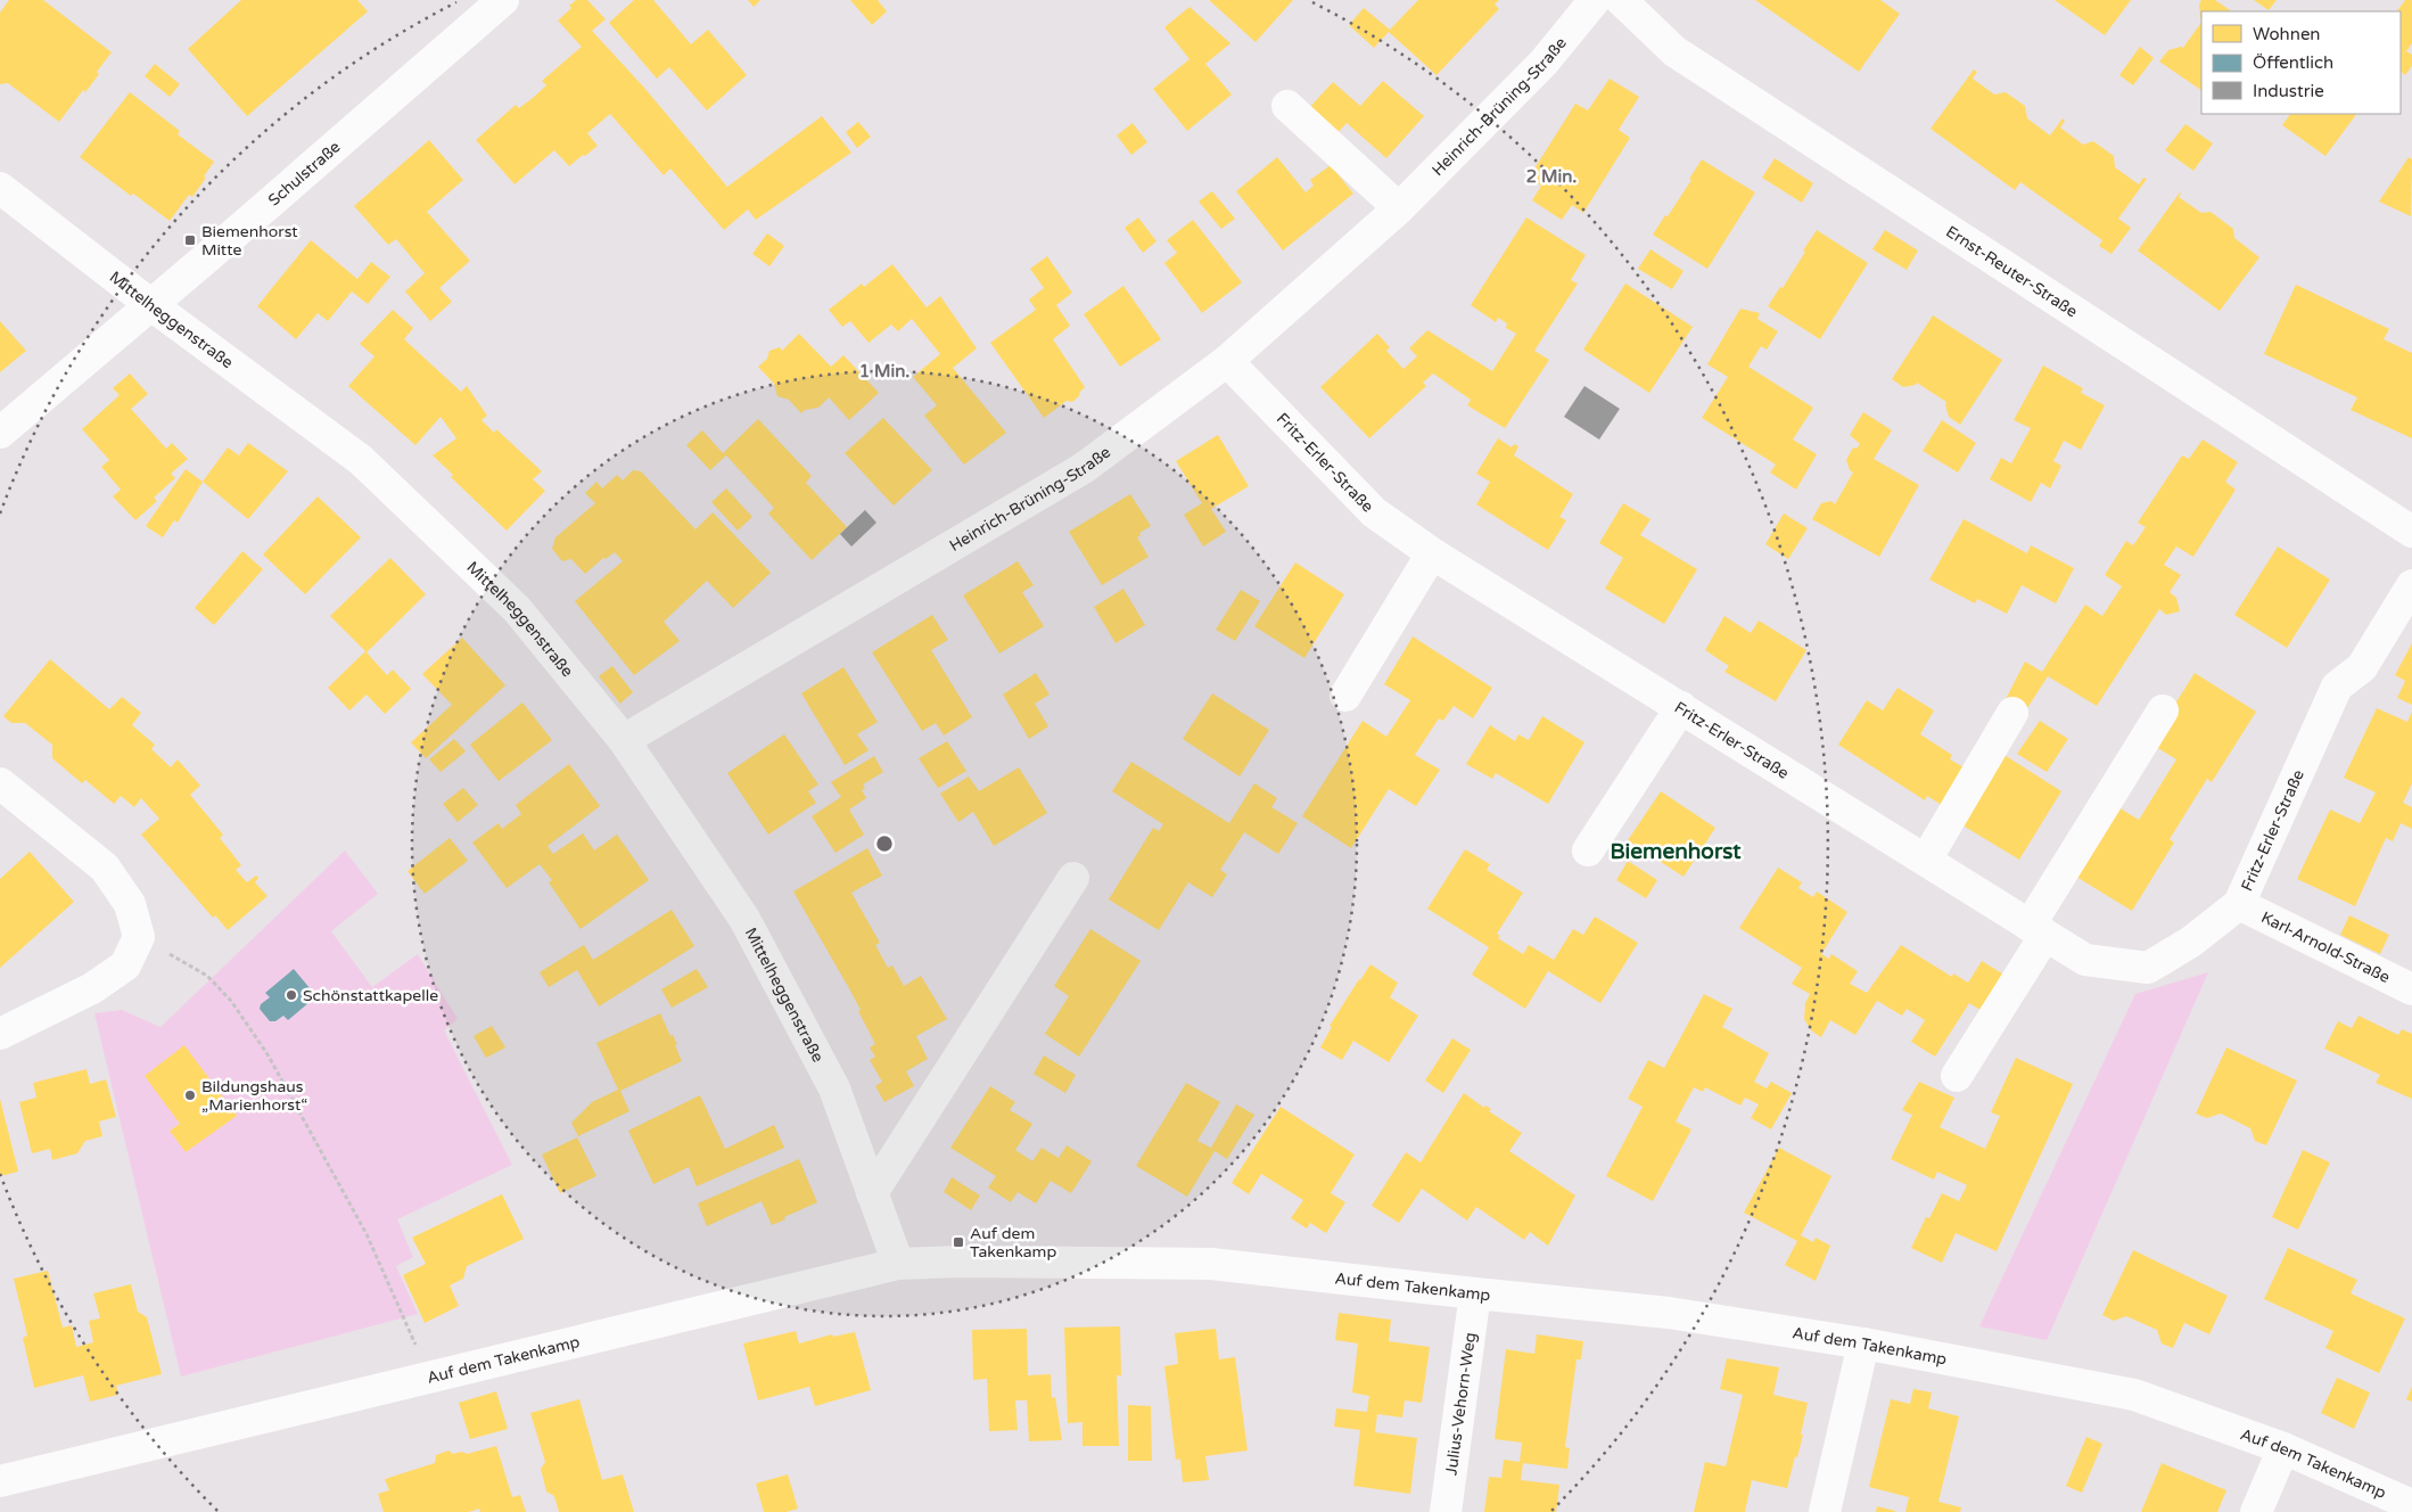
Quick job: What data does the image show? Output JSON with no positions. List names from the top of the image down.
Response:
{
  "streets": {
    "street": [
      "Heinrich-Brüning-Straße",
      "Schulstraße",
      "Ernst-Reuter-Straße",
      "Mittelheggenstraße",
      "Fritz-Erler-Straße",
      "Karl-Arnold-Straße",
      "Auf dem Takenkamp",
      "Julius-Vehorn-Weg"
    ]
  },
  "crossings": [
    ["Heinrich-Brüning-Straße", "Mittelheggenstraße"],
    ["Heinrich-Brüning-Straße", "Fritz-Erler-Straße"],
    ["Schulstraße", "Mittelheggenstraße"],
    ["Mittelheggenstraße", "Auf dem Takenkamp"],
    ["Fritz-Erler-Straße", "Karl-Arnold-Straße"],
    ["Auf dem Takenkamp", "Julius-Vehorn-Weg"]
  ],
  "districts": ["Biemenhorst"],
  "places": {
    "transit": ["Biemenhorst Mitte", "Auf dem Takenkamp"],
    "other": ["Schönstattkapelle", "Bildungshaus „Marienhorst“"]
  },
  "legend": ["Wohnen", "Öffentlich", "Industrie"],
  "rings": ["2 Min.", "1 Min."]
}
